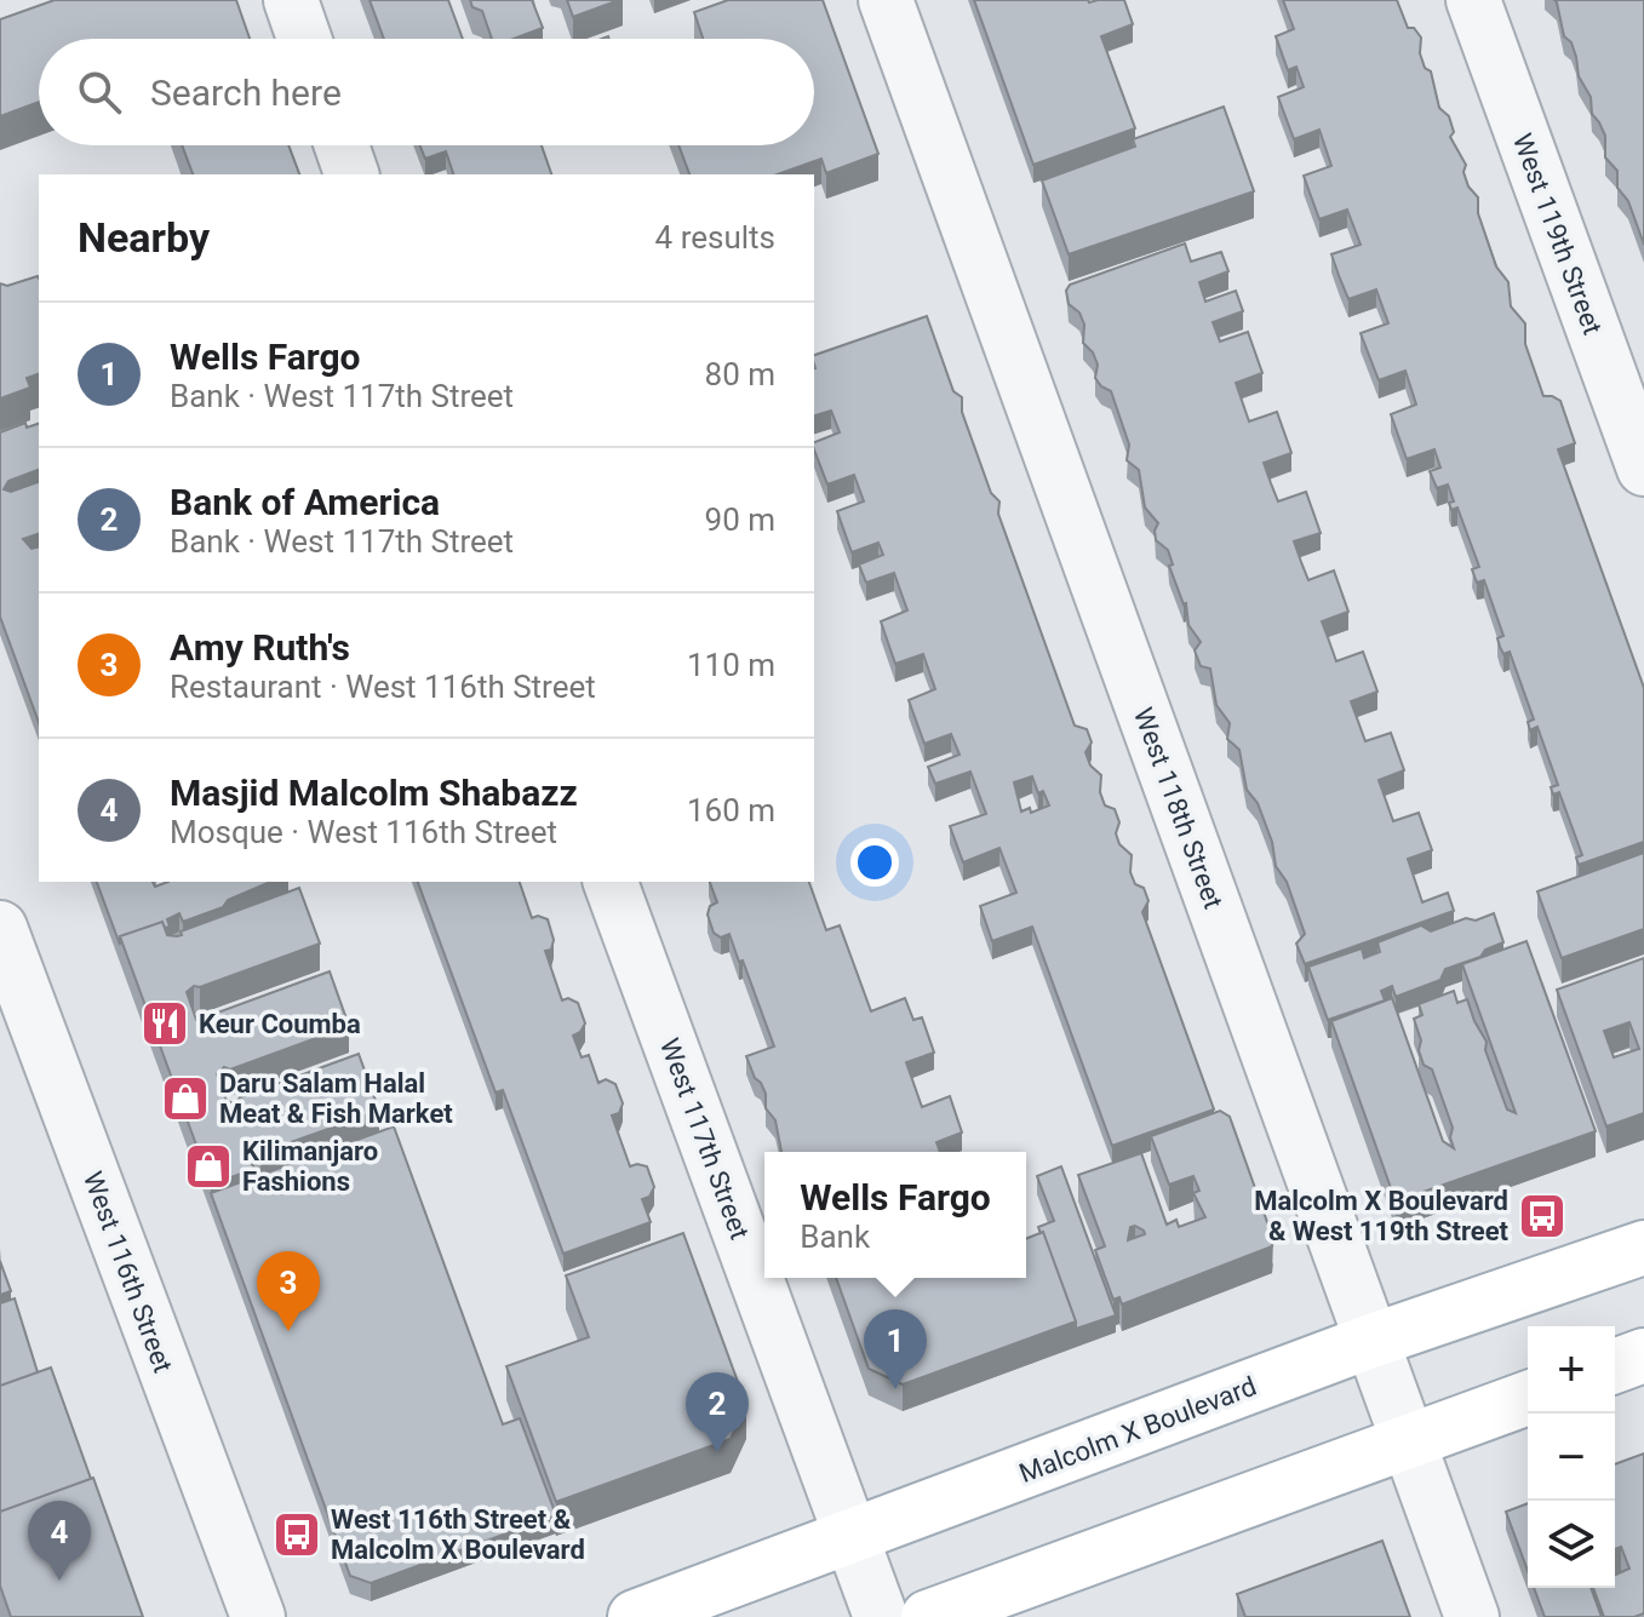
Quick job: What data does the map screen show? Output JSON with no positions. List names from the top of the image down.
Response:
{
  "streets": {
    "main road": ["Malcolm X Boulevard"],
    "street": [
      "West 119th Street",
      "West 118th Street",
      "West 117th Street",
      "West 116th Street"
    ]
  },
  "crossings": [
    ["West 118th Street", "Malcolm X Boulevard"],
    ["West 117th Street", "Malcolm X Boulevard"]
  ],
  "places": {
    "restaurant": ["Keur Coumba"],
    "shop": ["Daru Salam Halal Meat & Fish Market", "Kilimanjaro Fashions"],
    "bus stop": ["Malcolm X Boulevard & West 119th Street", "West 116th Street & Malcolm X Boulevard"]
  },
  "page": {
    "search": "Search here",
    "heading": ["Nearby", "4 results"],
    "list": [
      {
        "mark": "1",
        "name": "Wells Fargo",
        "note": "Bank · West 117th Street",
        "value": "80 m"
      },
      {
        "mark": "2",
        "name": "Bank of America",
        "note": "Bank · West 117th Street",
        "value": "90 m"
      },
      {
        "mark": "3",
        "name": "Amy Ruth's",
        "note": "Restaurant · West 116th Street",
        "value": "110 m"
      },
      {
        "mark": "4",
        "name": "Masjid Malcolm Shabazz",
        "note": "Mosque · West 116th Street",
        "value": "160 m"
      }
    ],
    "popup": ["Wells Fargo", "Bank"],
    "pins": [
      "3",
      "1",
      "2",
      "4"
    ],
    "map_buttons": ["+", "−"]
  }
}
